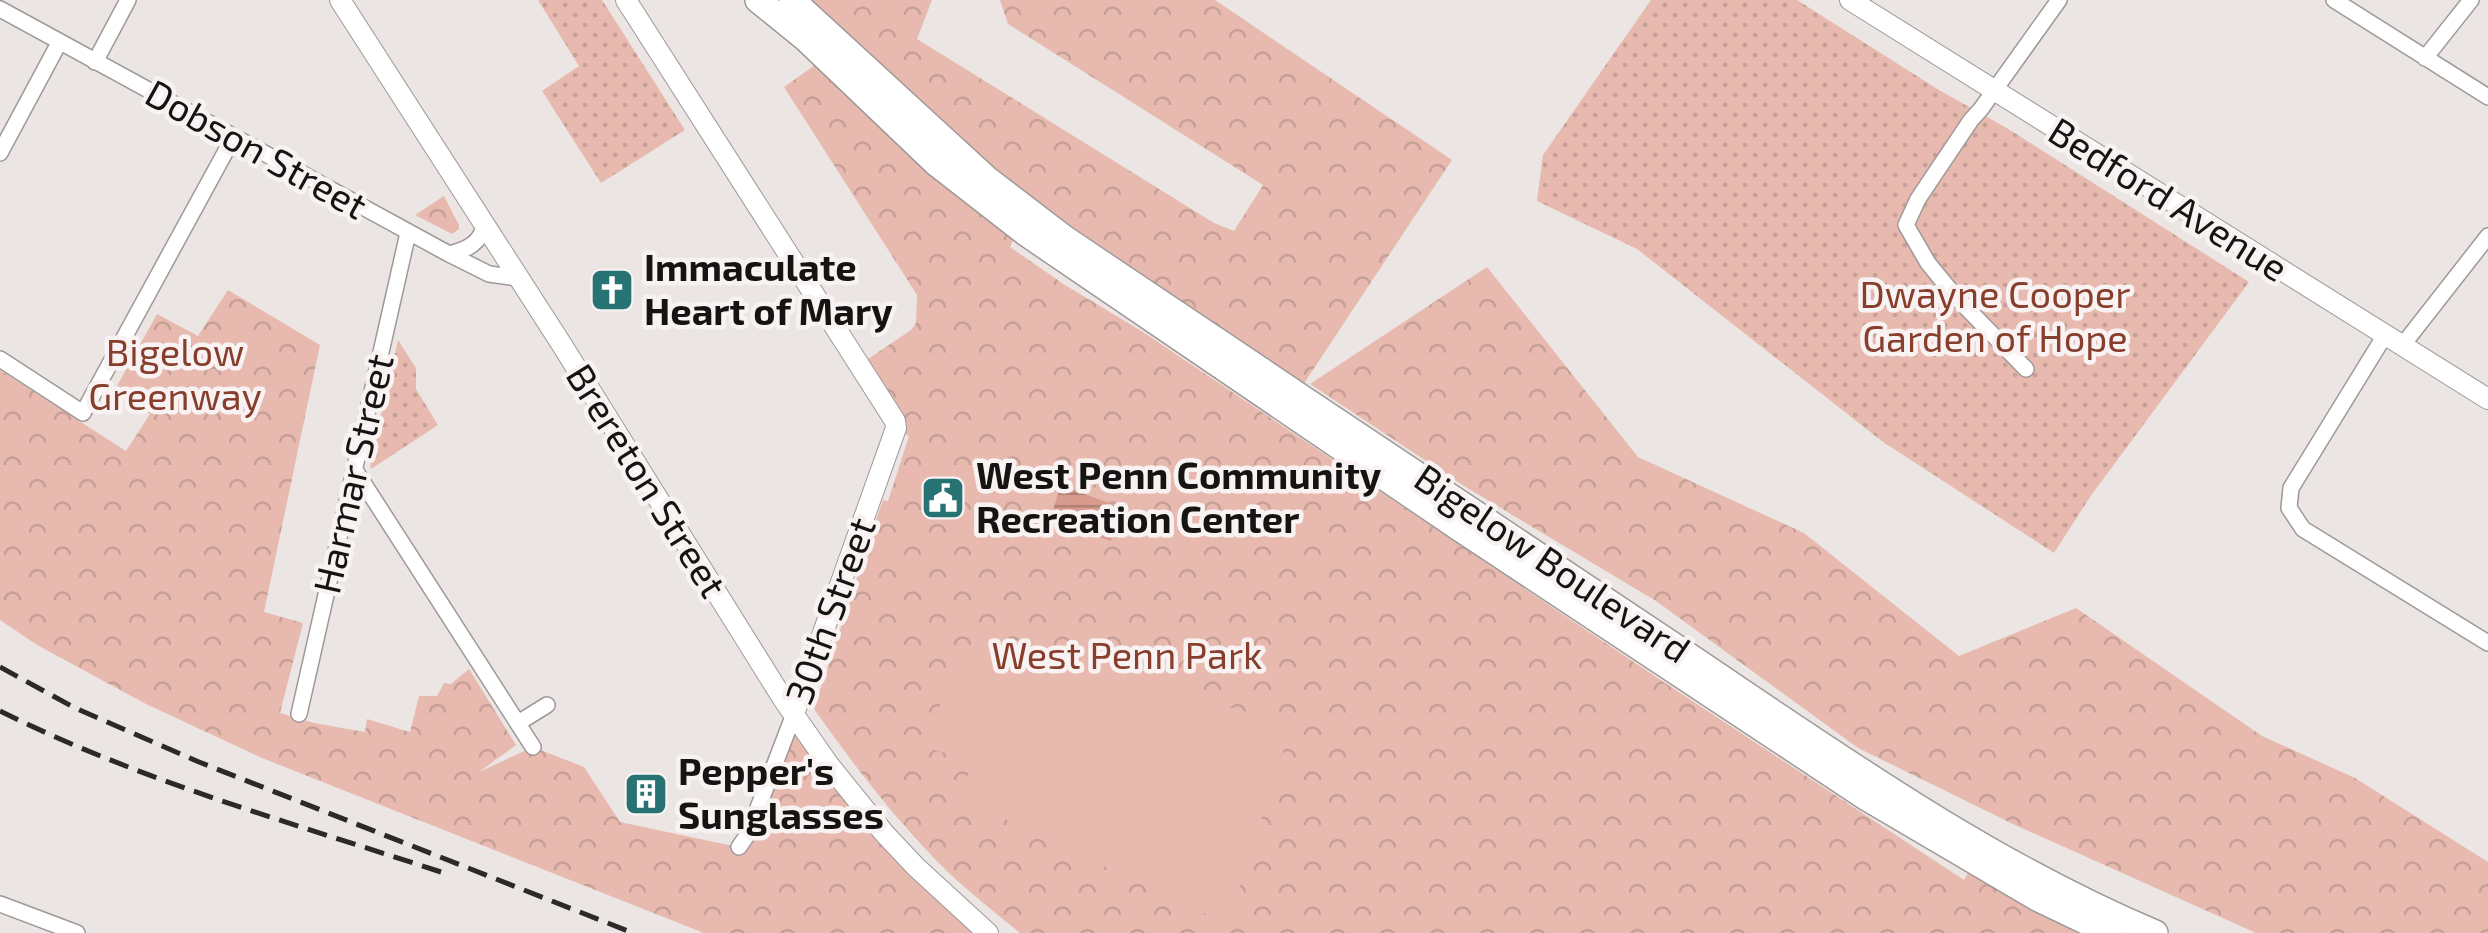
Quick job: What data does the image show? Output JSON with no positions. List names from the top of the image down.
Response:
{
  "streets": {
    "main road": ["Bigelow Boulevard"],
    "street": [
      "Dobson Street",
      "Bedford Avenue",
      "Harmar Street",
      "Brereton Street",
      "30th Street"
    ]
  },
  "crossings": [
    ["Dobson Street", "Harmar Street"],
    ["Dobson Street", "Brereton Street"],
    ["Brereton Street", "30th Street"]
  ],
  "parks": ["Dwayne Cooper Garden of Hope", "Bigelow Greenway", "West Penn Park"],
  "places": {
    "church": ["Immaculate Heart of Mary"],
    "public building": ["West Penn Community Recreation Center"],
    "building": ["Pepper's Sunglasses"]
  }
}
